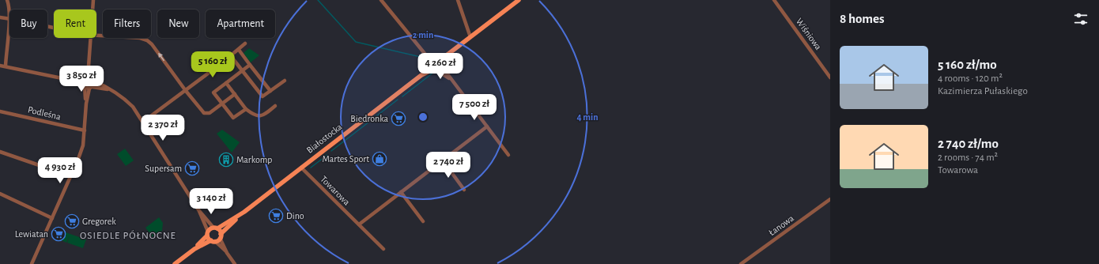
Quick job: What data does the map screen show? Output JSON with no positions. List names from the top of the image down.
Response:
{
  "streets": {
    "main road": ["Białostocka"],
    "street": [
      "Wiśniowa",
      "Podleśna",
      "Towarowa",
      "Łanowa"
    ]
  },
  "crossings": [
    ["Białostocka", "Towarowa"]
  ],
  "districts": ["OSIEDLE PÓŁNOCNE"],
  "places": {
    "supermarket": [
      "Biedronka",
      "Supersam",
      "Dino",
      "Gregorek",
      "Lewiatan"
    ],
    "shop": ["Martes Sport"],
    "building": ["Markomp"]
  },
  "page": {
    "heading": "8 homes",
    "chip": [
      "Buy",
      "Rent",
      "Filters",
      "New",
      "Apartment"
    ],
    "list": [
      {
        "name": "5 160 zł/mo",
        "note": "4 rooms · 120 m² · Kazimierza Pułaskiego"
      },
      {
        "name": "2 740 zł/mo",
        "note": "2 rooms · 74 m² · Towarowa"
      }
    ],
    "price": [
      "5 160 zł",
      "4 260 zł",
      "3 850 zł",
      "7 500 zł",
      "2 370 zł",
      "2 740 zł",
      "4 930 zł",
      "3 140 zł"
    ]
  },
  "rings": ["2 min", "4 min"]
}
